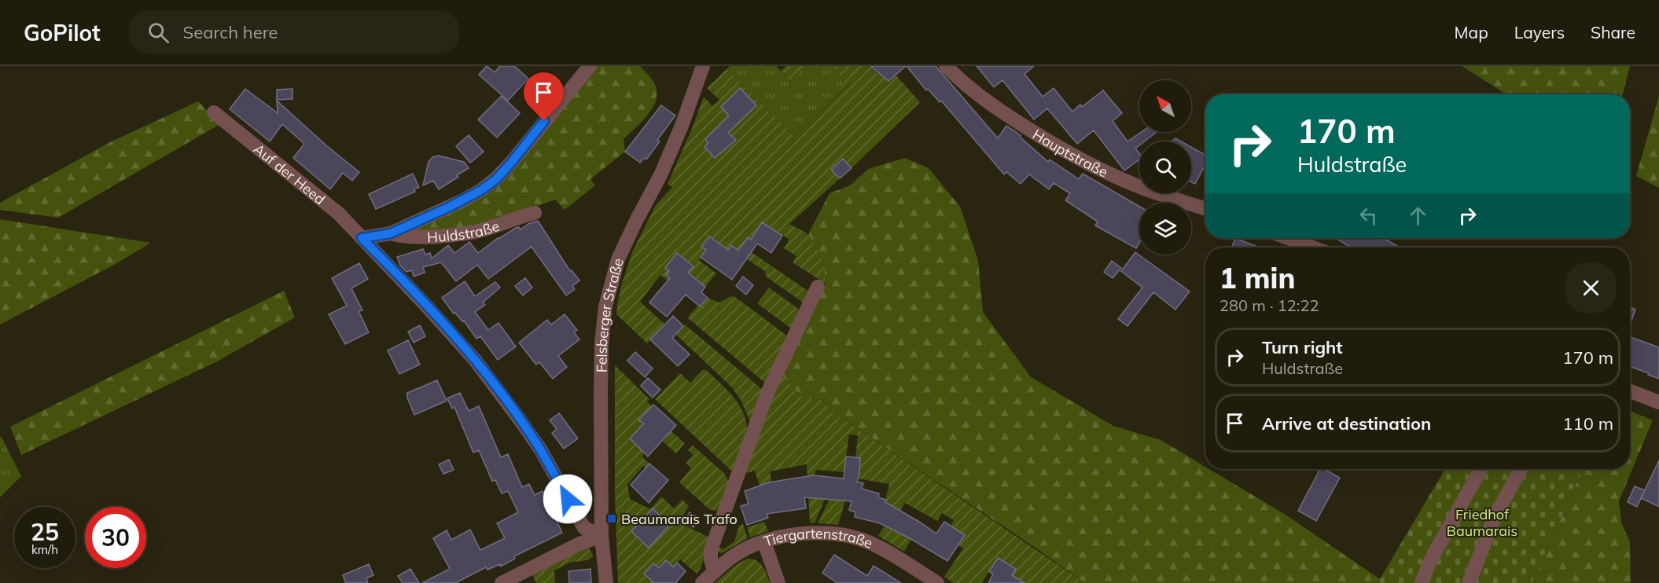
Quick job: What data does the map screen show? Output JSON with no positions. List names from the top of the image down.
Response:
{
  "streets": {
    "street": [
      "Hauptstraße",
      "Auf der Heed",
      "Huldstraße",
      "Felsberger Straße",
      "Tiergartenstraße"
    ]
  },
  "crossings": [
    ["Auf der Heed", "Huldstraße"],
    ["Auf der Heed", "Felsberger Straße"]
  ],
  "parks": ["Friedhof Baumarais"],
  "places": {
    "transit": ["Beaumarais Trafo"]
  },
  "north": "top left",
  "page": {
    "header": "GoPilot",
    "search": "Search here",
    "nav": ["Map", "Layers", "Share"],
    "turn": ["170 m", "Huldstraße"],
    "heading": ["1 min", "280 m · 12:22"],
    "list": [
      {
        "name": "Turn right",
        "note": "Huldstraße",
        "value": "170 m"
      },
      {
        "name": "Arrive at destination",
        "value": "110 m"
      }
    ],
    "speed": "25 km/h",
    "limit": "30"
  }
}
